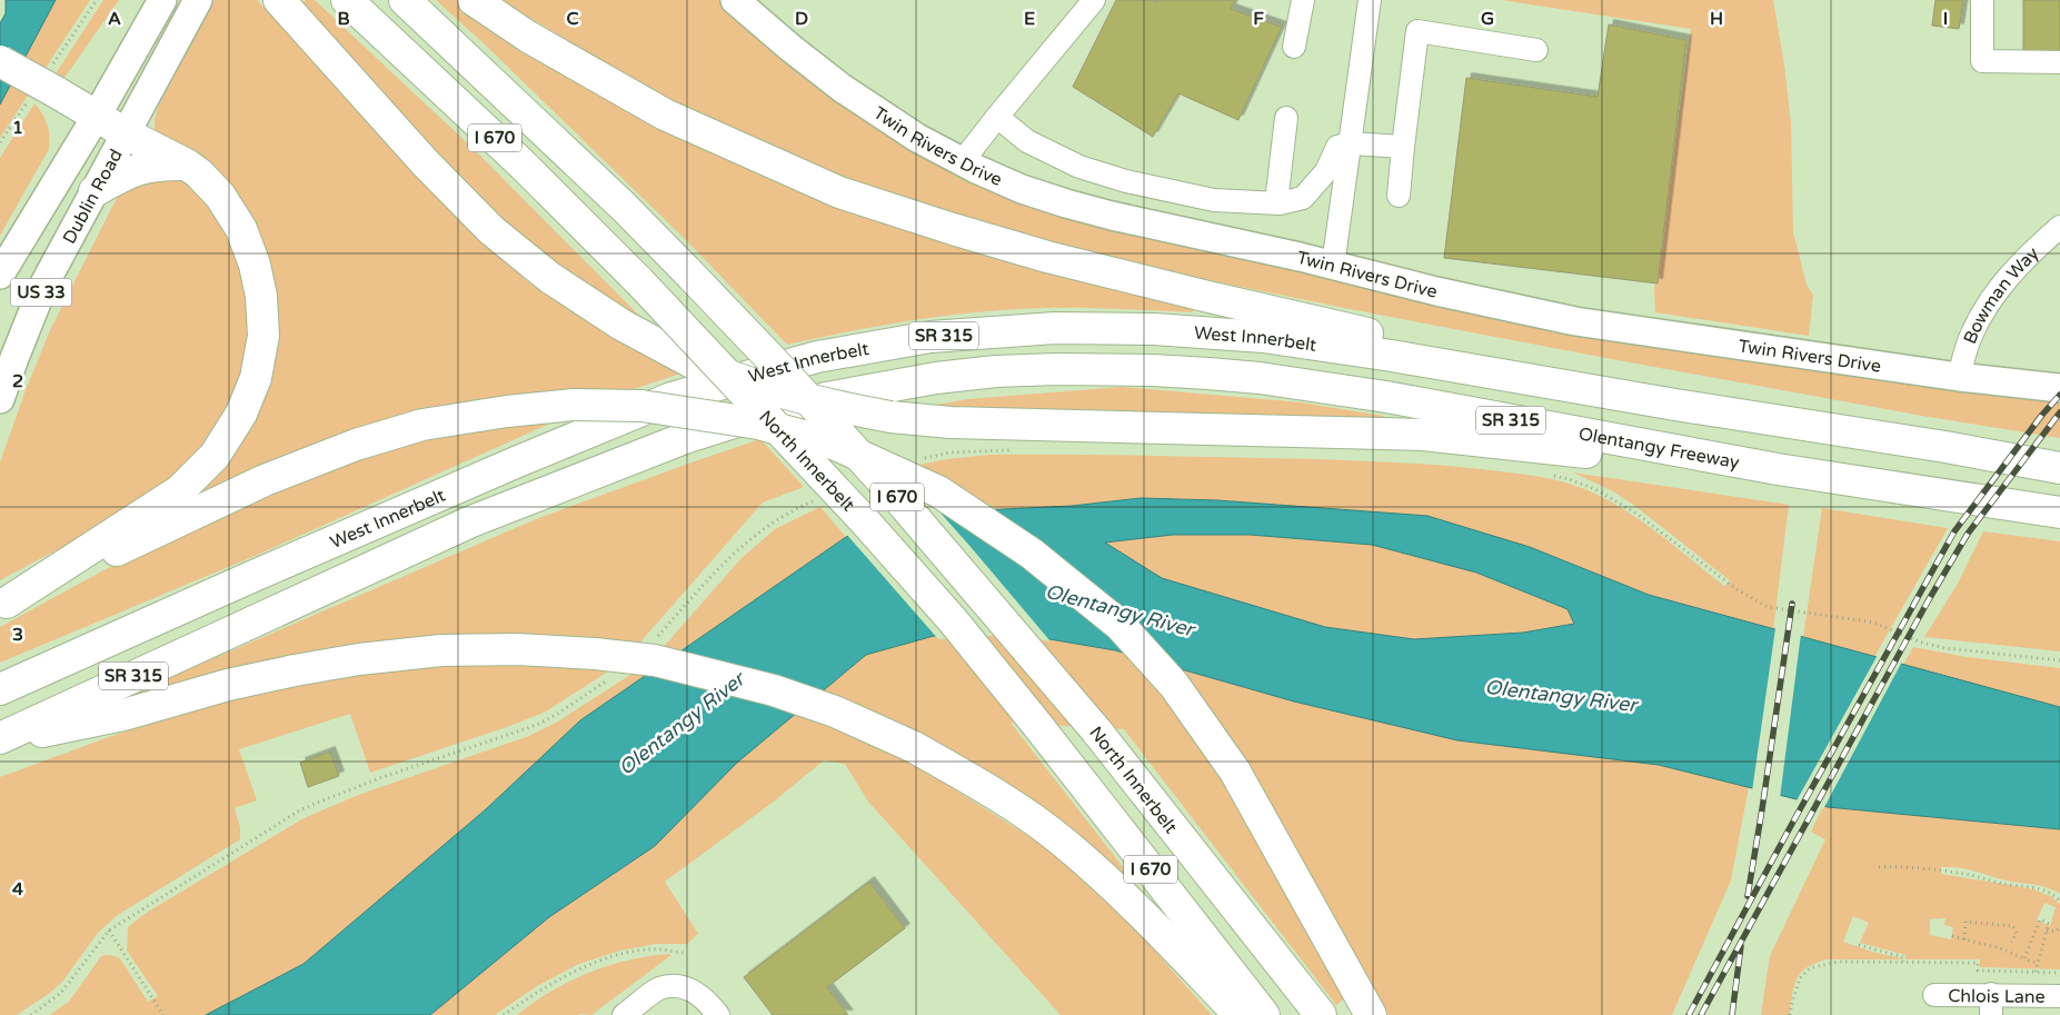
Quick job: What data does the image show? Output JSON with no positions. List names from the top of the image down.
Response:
{
  "streets": {
    "highway": [
      "I 670",
      "SR 315",
      "West Innerbelt",
      "Olentangy Freeway",
      "North Innerbelt"
    ],
    "main road": ["Twin Rivers Drive", "Dublin Road", "US 33"],
    "street": ["Bowman Way", "Chlois Lane"]
  },
  "crossings": [
    ["Twin Rivers Drive", "Bowman Way"],
    ["SR 315", "West Innerbelt"],
    ["West Innerbelt", "Olentangy Freeway"]
  ],
  "water": ["Olentangy River"],
  "grid": {
    "columns": [
      "A",
      "B",
      "C",
      "D",
      "E",
      "F",
      "G",
      "H",
      "I"
    ],
    "rows": [
      "1",
      "2",
      "3",
      "4"
    ]
  }
}
